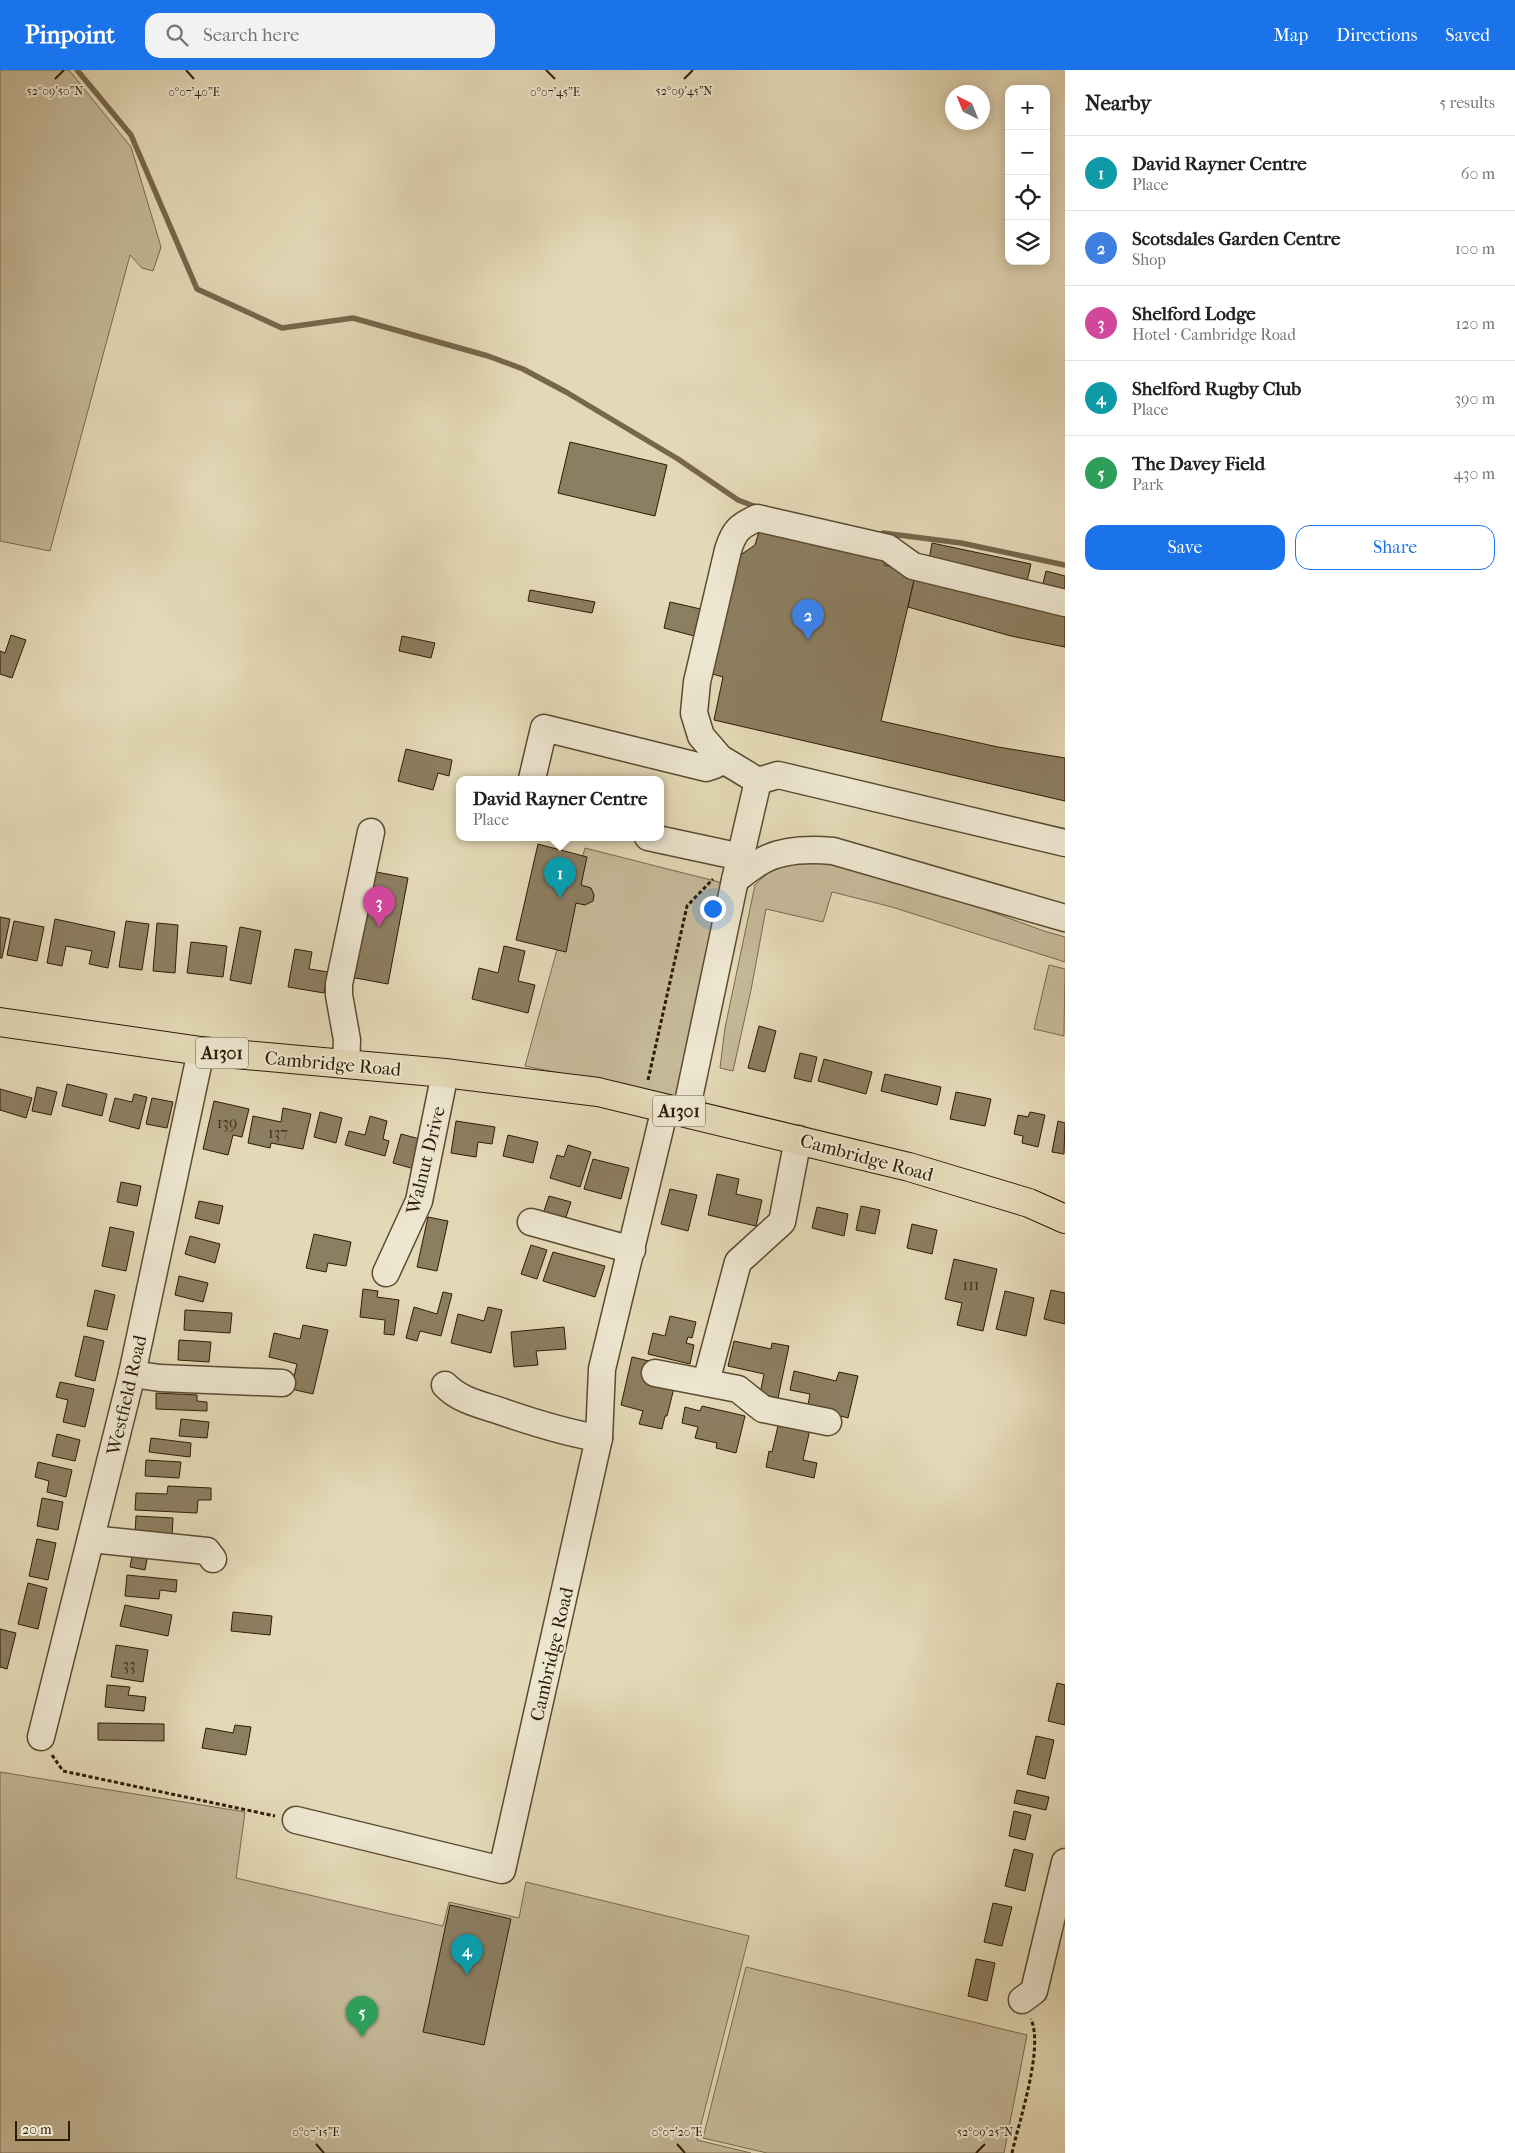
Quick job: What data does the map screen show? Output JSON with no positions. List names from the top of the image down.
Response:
{
  "streets": {
    "main road": ["A1301", "Cambridge Road"],
    "street": ["Walnut Drive", "Westfield Road"]
  },
  "crossings": [
    ["Cambridge Road", "Walnut Drive"],
    ["Cambridge Road", "Westfield Road"]
  ],
  "house_numbers": [
    "139",
    "137",
    "111",
    "33"
  ],
  "scale_bar": "20 m",
  "north": "top left",
  "page": {
    "header": "Pinpoint",
    "search": "Search here",
    "nav": ["Map", "Directions", "Saved"],
    "heading": ["Nearby", "5 results"],
    "map_buttons": ["+", "−"],
    "list": [
      {
        "mark": "1",
        "name": "David Rayner Centre",
        "note": "Place",
        "value": "60 m"
      },
      {
        "mark": "2",
        "name": "Scotsdales Garden Centre",
        "note": "Shop",
        "value": "100 m"
      },
      {
        "mark": "3",
        "name": "Shelford Lodge",
        "note": "Hotel · Cambridge Road",
        "value": "120 m"
      },
      {
        "mark": "4",
        "name": "Shelford Rugby Club",
        "note": "Place",
        "value": "390 m"
      },
      {
        "mark": "5",
        "name": "The Davey Field",
        "note": "Park",
        "value": "430 m"
      }
    ],
    "buttons": ["Save", "Share"],
    "pins": [
      "2",
      "1",
      "3",
      "4",
      "5"
    ],
    "popup": ["David Rayner Centre", "Place"],
    "scale": "20 m"
  },
  "coordinates": [
    "52°09'50\"N",
    "52°09'45\"N",
    "0°07'40\"E",
    "0°07'45\"E",
    "0°07'15\"E",
    "0°07'20\"E",
    "52°09'25\"N"
  ]
}
